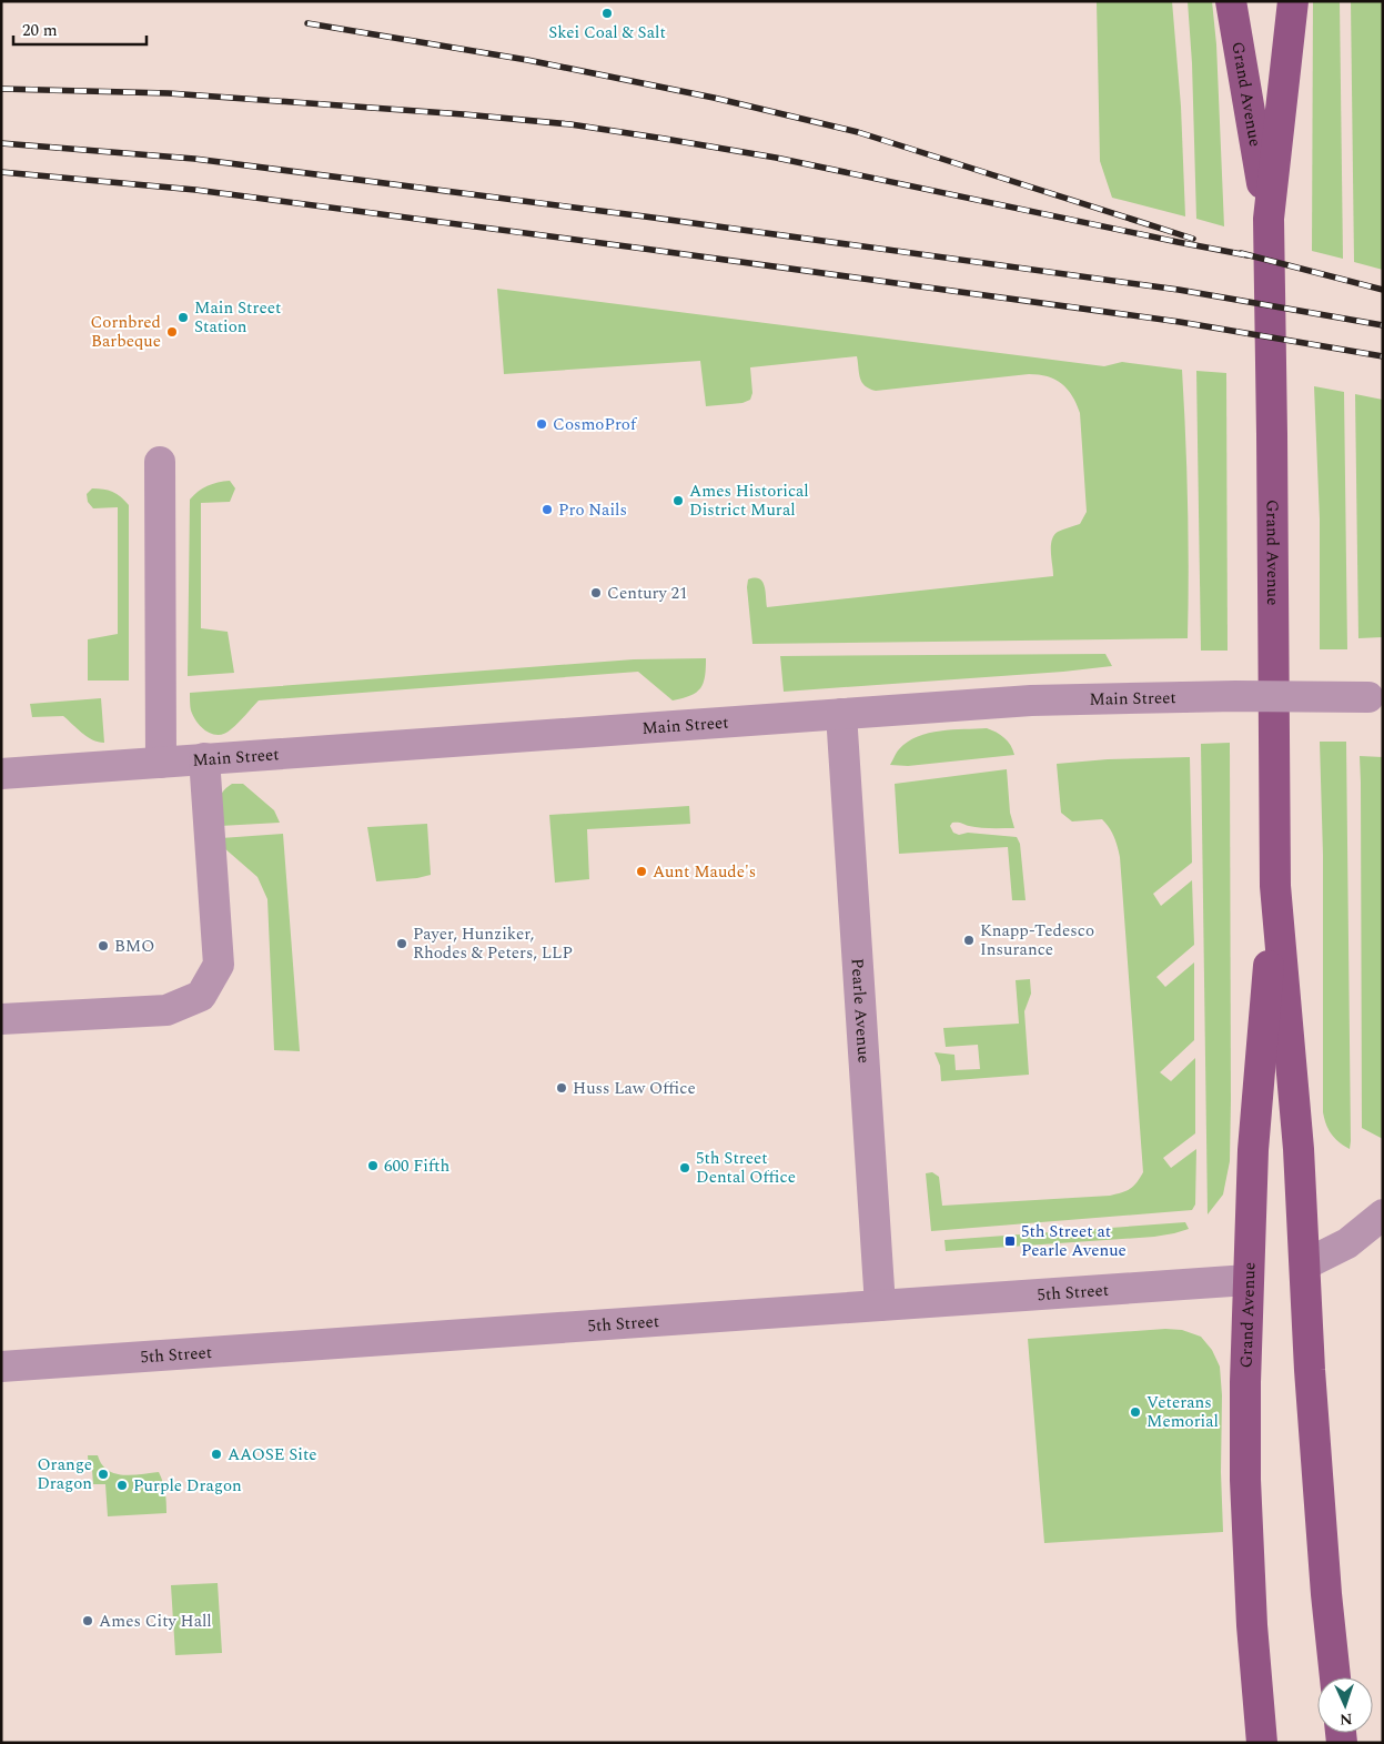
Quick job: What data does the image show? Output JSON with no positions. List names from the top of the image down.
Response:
{
  "streets": {
    "main road": ["Grand Avenue"],
    "street": ["Main Street", "Pearle Avenue", "5th Street"]
  },
  "crossings": [
    ["Grand Avenue", "5th Street"],
    ["Main Street", "Pearle Avenue"],
    ["Pearle Avenue", "5th Street"]
  ],
  "places": {
    "other": [
      "Skei Coal & Salt",
      "Main Street Station",
      "Cornbred Barbeque",
      "CosmoProf",
      "Ames Historical District Mural",
      "Pro Nails",
      "Century 21",
      "Aunt Maude's",
      "Knapp-Tedesco Insurance",
      "Payer, Hunziker, Rhodes & Peters, LLP",
      "BMO",
      "Huss Law Office",
      "600 Fifth",
      "5th Street Dental Office",
      "Veterans Memorial",
      "AAOSE Site",
      "Orange Dragon",
      "Purple Dragon",
      "Ames City Hall"
    ],
    "transit": ["5th Street at Pearle Avenue"]
  },
  "scale_bar": "20 m",
  "north": "bottom"
}
